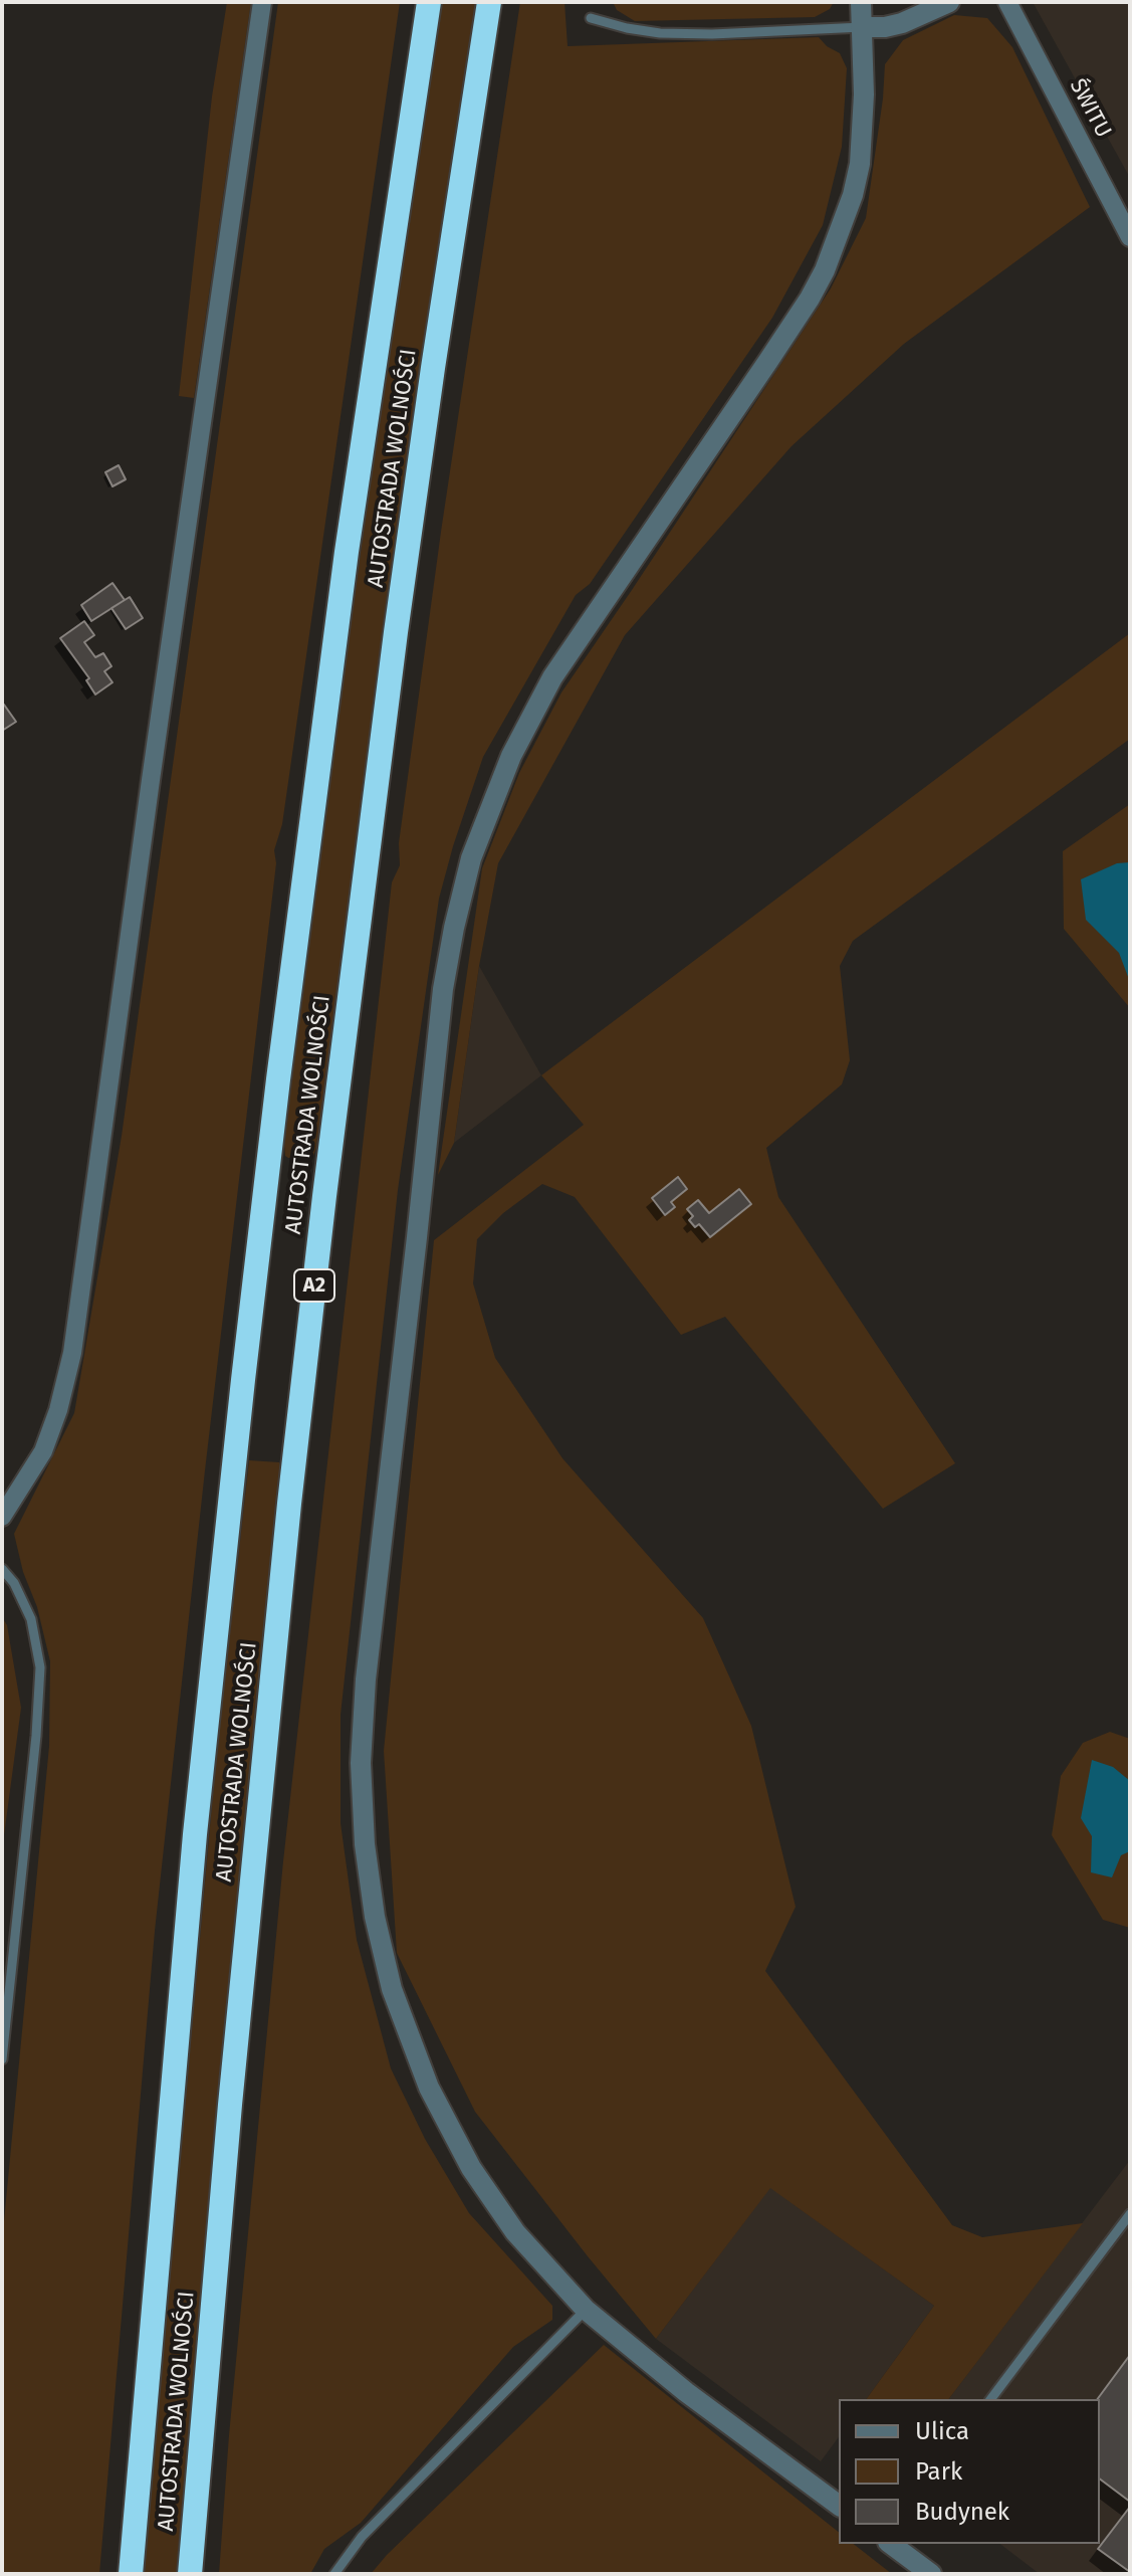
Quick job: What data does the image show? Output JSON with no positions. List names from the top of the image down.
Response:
{
  "streets": {
    "highway": ["AUTOSTRADA WOLNOŚCI", "A2"],
    "street": ["ŚWITU"]
  },
  "legend": ["Ulica", "Park", "Budynek"]
}
